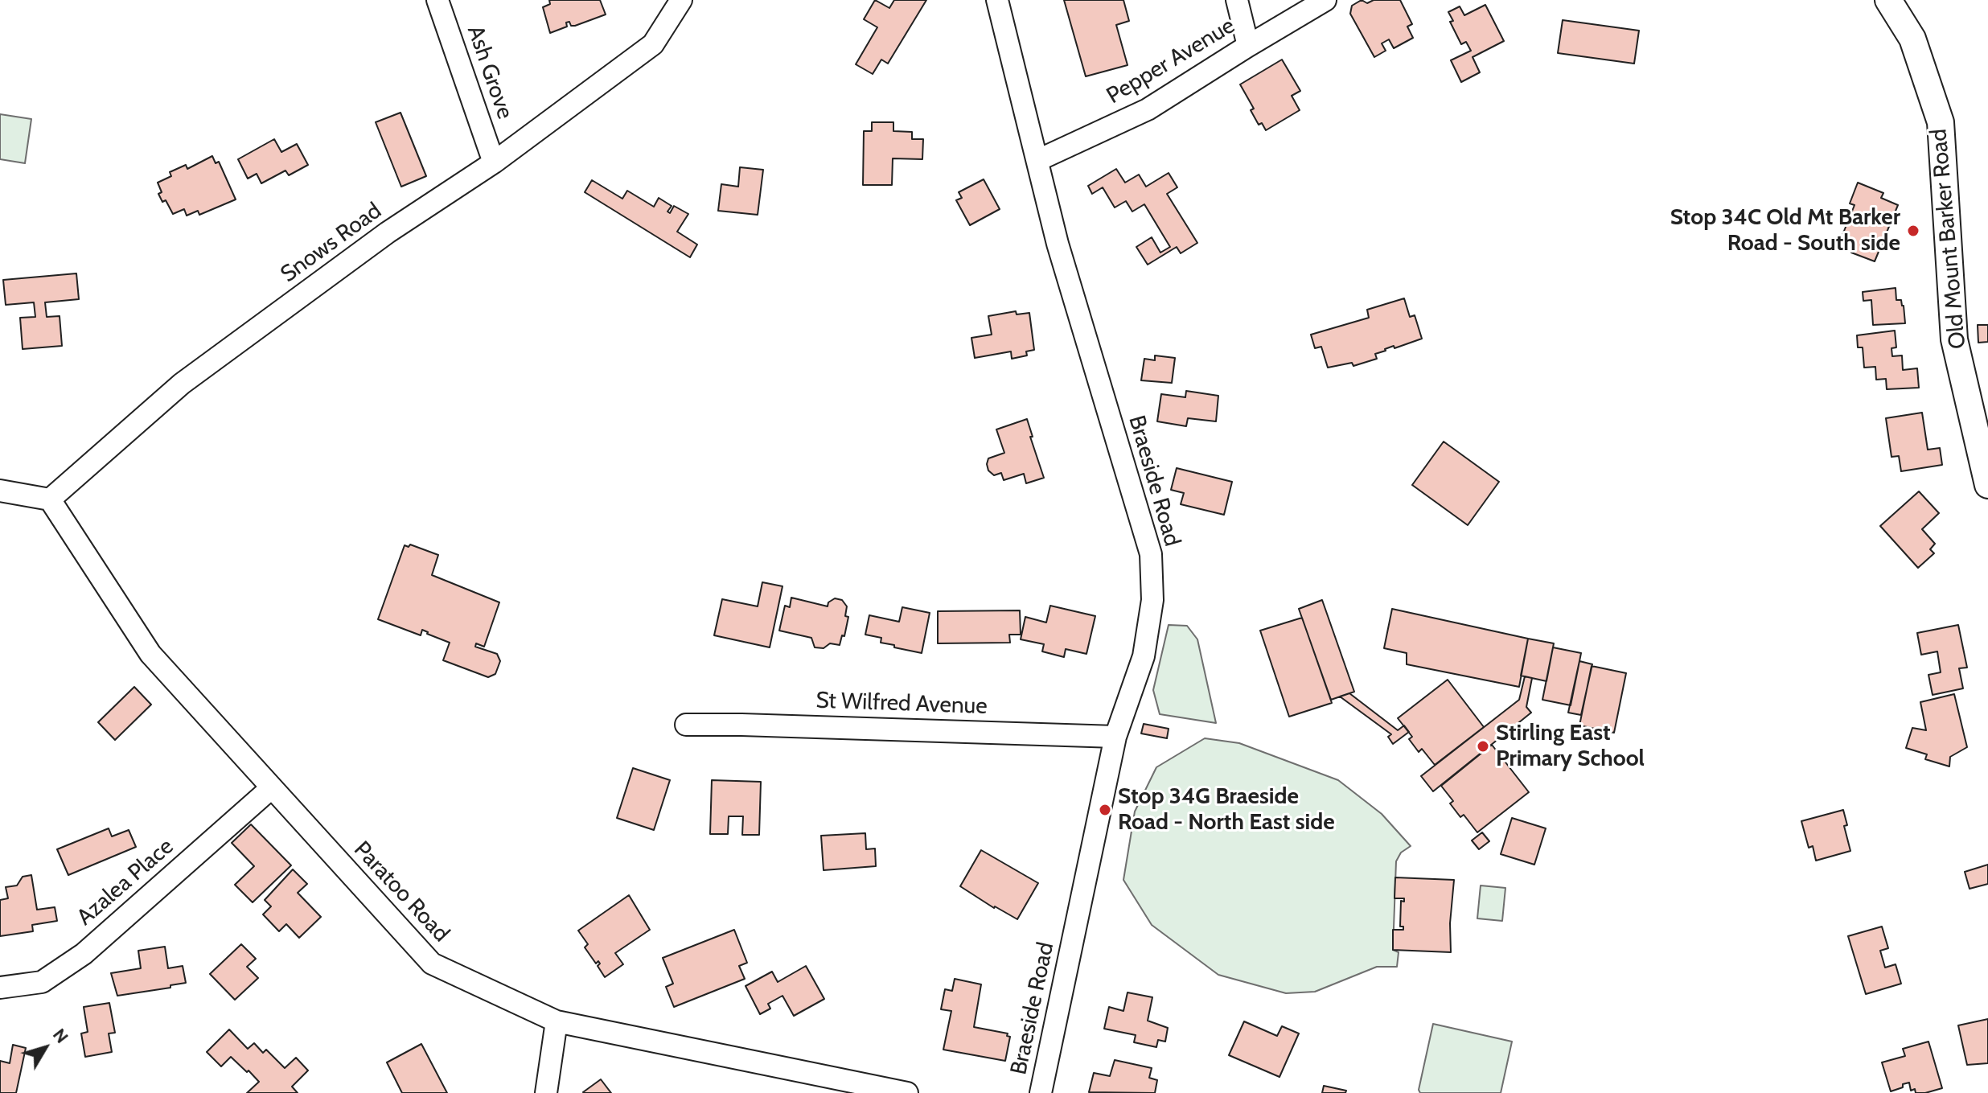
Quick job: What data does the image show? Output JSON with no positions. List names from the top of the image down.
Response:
{
  "streets": {
    "main road": ["Old Mount Barker Road"],
    "street": [
      "Pepper Avenue",
      "Ash Grove",
      "Snows Road",
      "Braeside Road",
      "St Wilfred Avenue",
      "Azalea Place",
      "Paratoo Road"
    ]
  },
  "crossings": [
    ["Pepper Avenue", "Braeside Road"],
    ["Ash Grove", "Snows Road"],
    ["Snows Road", "Paratoo Road"],
    ["Braeside Road", "St Wilfred Avenue"],
    ["Azalea Place", "Paratoo Road"]
  ],
  "places": ["Stop 34C Old Mt Barker Road - South side", "Stirling East Primary School", "Stop 34G Braeside Road - North East side"],
  "north": "top right"
}
